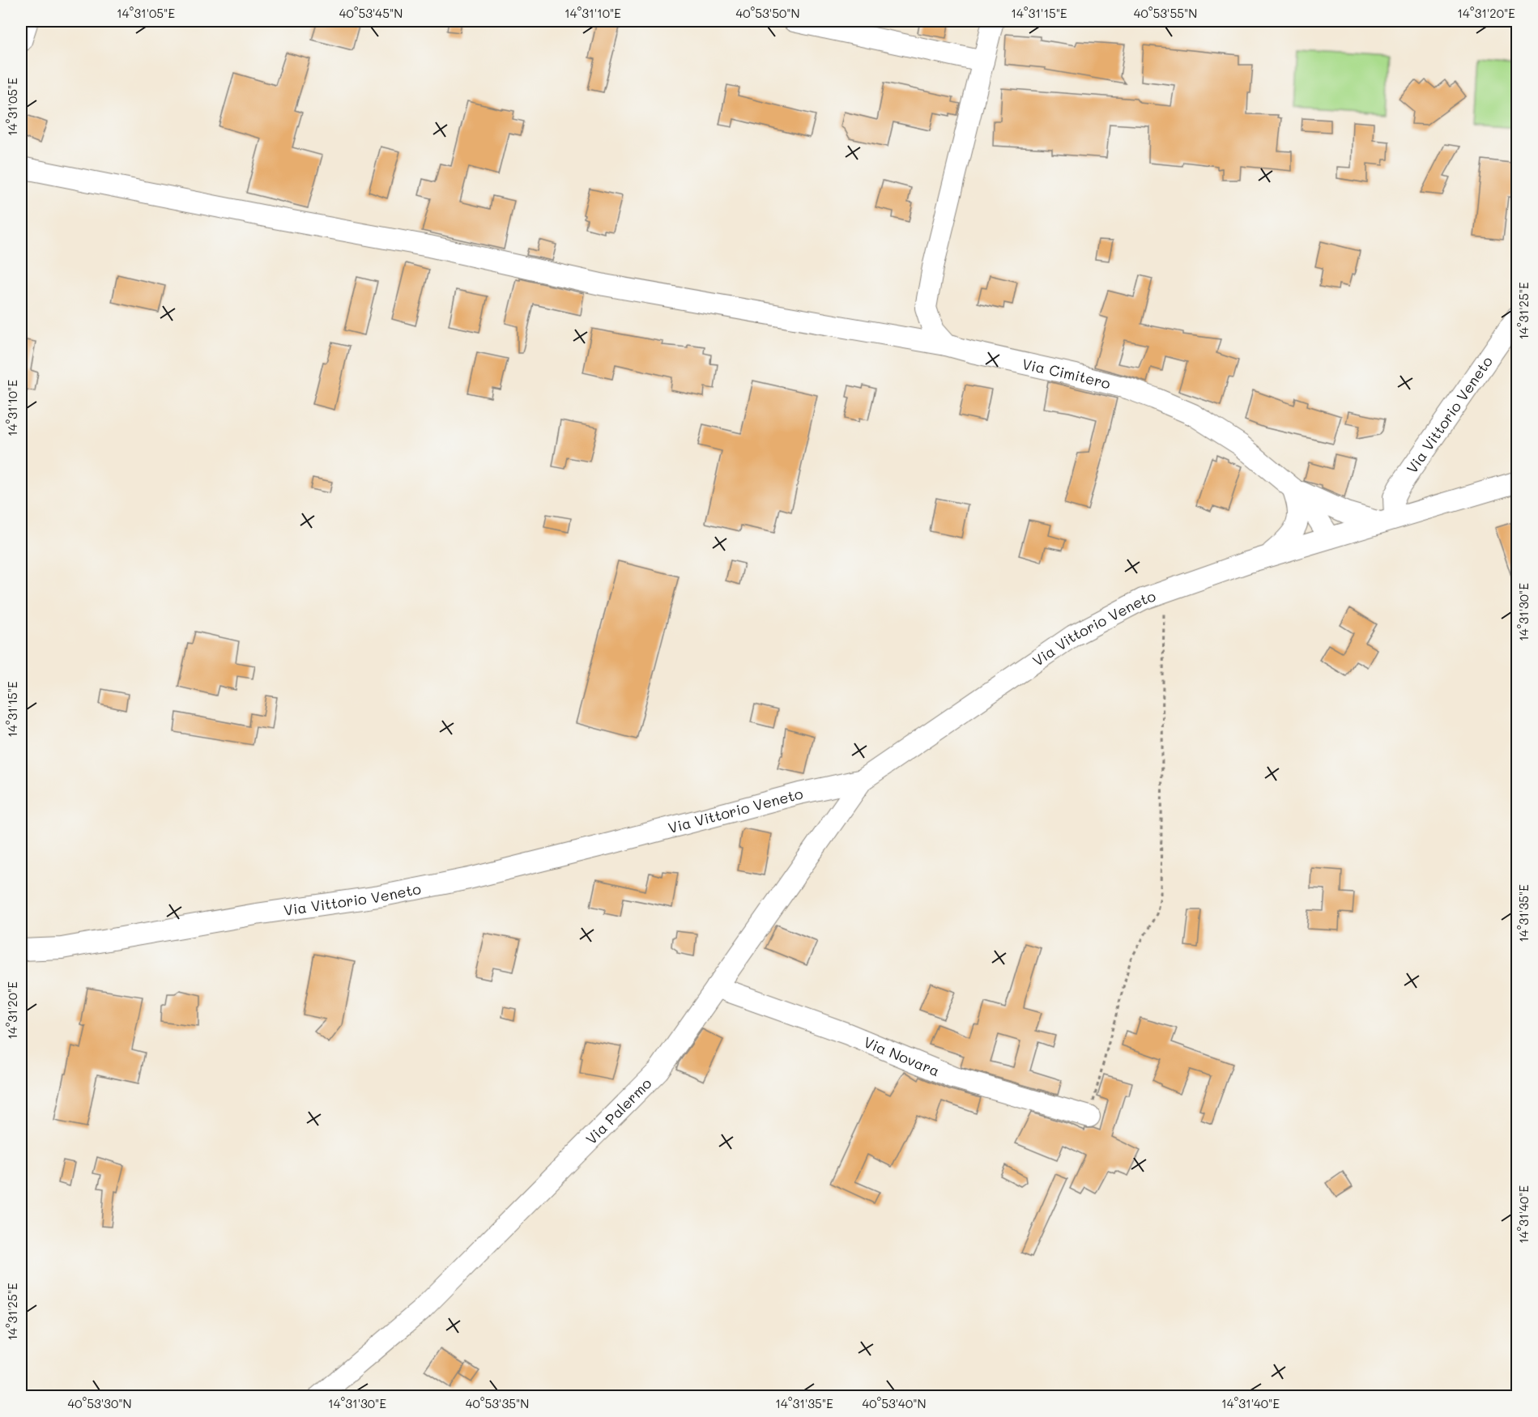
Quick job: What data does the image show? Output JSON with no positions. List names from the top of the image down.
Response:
{
  "streets": {
    "street": [
      "Via Cimitero",
      "Via Vittorio Veneto",
      "Via Novara",
      "Via Palermo"
    ]
  },
  "crossings": [
    ["Via Cimitero", "Via Vittorio Veneto"],
    ["Via Vittorio Veneto", "Via Palermo"],
    ["Via Novara", "Via Palermo"]
  ],
  "coordinates": [
    "14°31'05\"E",
    "40°53'45\"N",
    "14°31'10\"E",
    "40°53'50\"N",
    "14°31'15\"E",
    "40°53'55\"N",
    "14°31'20\"E",
    "14°31'25\"E",
    "14°31'30\"E",
    "14°31'35\"E",
    "14°31'40\"E",
    "40°53'30\"N",
    "40°53'35\"N",
    "40°53'40\"N"
  ]
}
